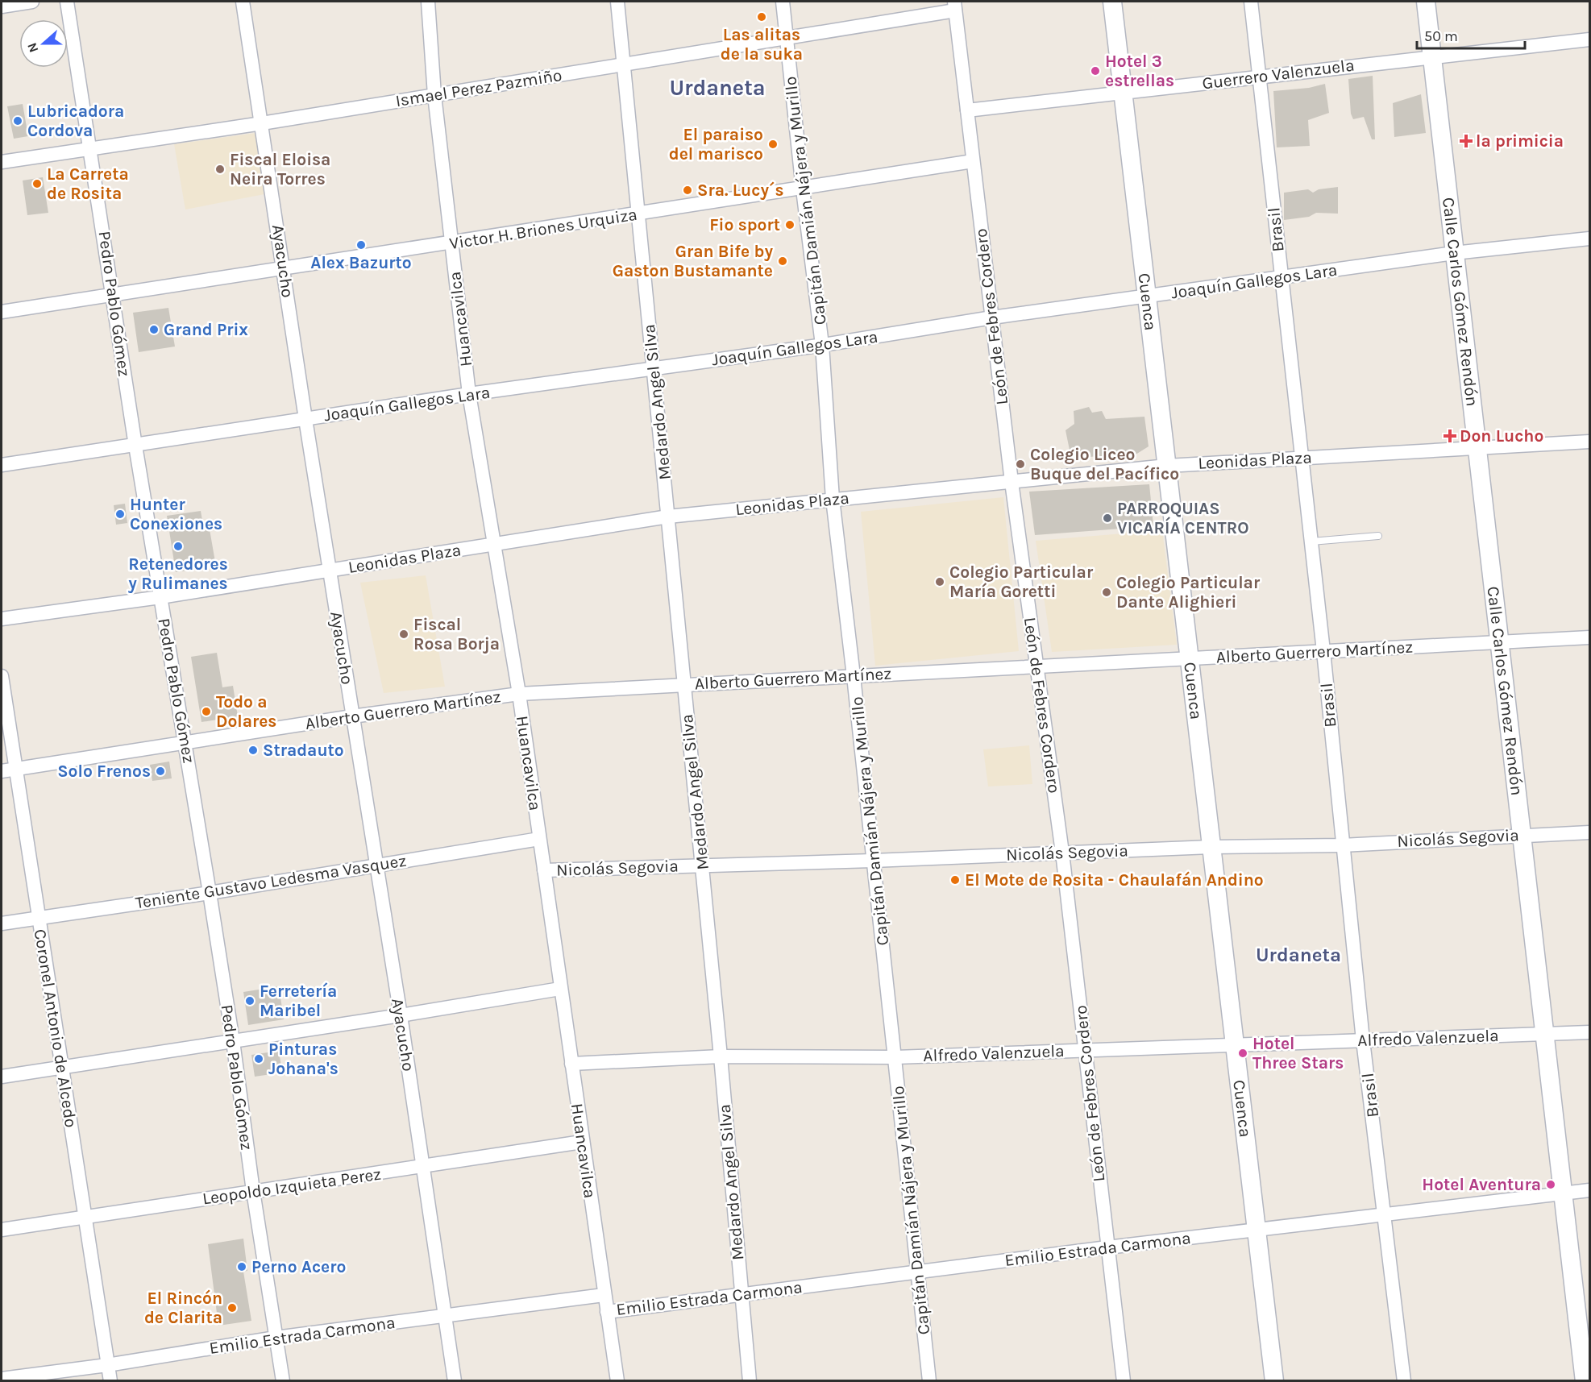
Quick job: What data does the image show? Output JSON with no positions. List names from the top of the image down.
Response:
{
  "streets": {
    "main road": ["Cuenca", "Calle Carlos Gómez Rendón"],
    "street": [
      "Guerrero Valenzuela",
      "Ismael Perez Pazmiño",
      "Capitán Damián Nájera y Murillo",
      "Victor H. Briones Urquiza",
      "Brasil",
      "Ayacucho",
      "Joaquín Gallegos Lara",
      "Pedro Pablo Gómez",
      "León de Febres Cordero",
      "Huancavilca",
      "Medardo Angel Silva",
      "Leonidas Plaza",
      "Alberto Guerrero Martínez",
      "Nicolás Segovia",
      "Teniente Gustavo Ledesma Vasquez",
      "Coronel Antonio de Alcedo",
      "Alfredo Valenzuela",
      "Leopoldo Izquieta Perez",
      "Emilio Estrada Carmona"
    ]
  },
  "crossings": [
    ["Guerrero Valenzuela", "Brasil"],
    ["Guerrero Valenzuela", "Cuenca"],
    ["Guerrero Valenzuela", "Calle Carlos Gómez Rendón"],
    ["Guerrero Valenzuela", "León de Febres Cordero"],
    ["Ismael Perez Pazmiño", "Capitán Damián Nájera y Murillo"],
    ["Ismael Perez Pazmiño", "Ayacucho"],
    ["Ismael Perez Pazmiño", "Pedro Pablo Gómez"],
    ["Ismael Perez Pazmiño", "León de Febres Cordero"],
    ["Ismael Perez Pazmiño", "Huancavilca"],
    ["Ismael Perez Pazmiño", "Medardo Angel Silva"],
    ["Capitán Damián Nájera y Murillo", "Victor H. Briones Urquiza"],
    ["Capitán Damián Nájera y Murillo", "Joaquín Gallegos Lara"],
    ["Capitán Damián Nájera y Murillo", "Leonidas Plaza"],
    ["Capitán Damián Nájera y Murillo", "Alberto Guerrero Martínez"],
    ["Capitán Damián Nájera y Murillo", "Nicolás Segovia"],
    ["Capitán Damián Nájera y Murillo", "Alfredo Valenzuela"],
    ["Capitán Damián Nájera y Murillo", "Emilio Estrada Carmona"],
    ["Victor H. Briones Urquiza", "Ayacucho"],
    ["Victor H. Briones Urquiza", "Pedro Pablo Gómez"],
    ["Victor H. Briones Urquiza", "León de Febres Cordero"],
    ["Victor H. Briones Urquiza", "Huancavilca"],
    ["Victor H. Briones Urquiza", "Medardo Angel Silva"],
    ["Brasil", "Joaquín Gallegos Lara"],
    ["Brasil", "Leonidas Plaza"],
    ["Brasil", "Alberto Guerrero Martínez"],
    ["Brasil", "Nicolás Segovia"],
    ["Brasil", "Alfredo Valenzuela"],
    ["Brasil", "Emilio Estrada Carmona"],
    ["Ayacucho", "Joaquín Gallegos Lara"],
    ["Ayacucho", "Leonidas Plaza"],
    ["Ayacucho", "Alberto Guerrero Martínez"],
    ["Ayacucho", "Teniente Gustavo Ledesma Vasquez"],
    ["Ayacucho", "Leopoldo Izquieta Perez"],
    ["Ayacucho", "Emilio Estrada Carmona"],
    ["Joaquín Gallegos Lara", "Cuenca"],
    ["Joaquín Gallegos Lara", "Calle Carlos Gómez Rendón"],
    ["Joaquín Gallegos Lara", "Pedro Pablo Gómez"],
    ["Joaquín Gallegos Lara", "León de Febres Cordero"],
    ["Joaquín Gallegos Lara", "Huancavilca"],
    ["Joaquín Gallegos Lara", "Medardo Angel Silva"],
    ["Cuenca", "Leonidas Plaza"],
    ["Cuenca", "Alberto Guerrero Martínez"],
    ["Cuenca", "Nicolás Segovia"],
    ["Cuenca", "Alfredo Valenzuela"],
    ["Cuenca", "Emilio Estrada Carmona"],
    ["Calle Carlos Gómez Rendón", "Leonidas Plaza"],
    ["Calle Carlos Gómez Rendón", "Alberto Guerrero Martínez"],
    ["Calle Carlos Gómez Rendón", "Nicolás Segovia"],
    ["Calle Carlos Gómez Rendón", "Alfredo Valenzuela"],
    ["Calle Carlos Gómez Rendón", "Emilio Estrada Carmona"],
    ["Pedro Pablo Gómez", "Leonidas Plaza"],
    ["Pedro Pablo Gómez", "Alberto Guerrero Martínez"],
    ["Pedro Pablo Gómez", "Teniente Gustavo Ledesma Vasquez"],
    ["Pedro Pablo Gómez", "Leopoldo Izquieta Perez"],
    ["Pedro Pablo Gómez", "Emilio Estrada Carmona"],
    ["León de Febres Cordero", "Leonidas Plaza"],
    ["León de Febres Cordero", "Alberto Guerrero Martínez"],
    ["León de Febres Cordero", "Nicolás Segovia"],
    ["León de Febres Cordero", "Alfredo Valenzuela"],
    ["León de Febres Cordero", "Emilio Estrada Carmona"],
    ["Huancavilca", "Leonidas Plaza"],
    ["Huancavilca", "Alberto Guerrero Martínez"],
    ["Huancavilca", "Nicolás Segovia"],
    ["Huancavilca", "Teniente Gustavo Ledesma Vasquez"],
    ["Huancavilca", "Alfredo Valenzuela"],
    ["Huancavilca", "Leopoldo Izquieta Perez"],
    ["Huancavilca", "Emilio Estrada Carmona"],
    ["Medardo Angel Silva", "Leonidas Plaza"],
    ["Medardo Angel Silva", "Alberto Guerrero Martínez"],
    ["Medardo Angel Silva", "Nicolás Segovia"],
    ["Medardo Angel Silva", "Alfredo Valenzuela"],
    ["Medardo Angel Silva", "Emilio Estrada Carmona"],
    ["Alberto Guerrero Martínez", "Coronel Antonio de Alcedo"],
    ["Teniente Gustavo Ledesma Vasquez", "Coronel Antonio de Alcedo"],
    ["Coronel Antonio de Alcedo", "Leopoldo Izquieta Perez"],
    ["Coronel Antonio de Alcedo", "Emilio Estrada Carmona"]
  ],
  "districts": ["Urdaneta", "Urdaneta"],
  "places": {
    "other": [
      "Las alitas de la suka",
      "Hotel 3 estrellas",
      "Lubricadora Cordova",
      "El paraiso del marisco",
      "Fiscal Eloisa Neira Torres",
      "La Carreta de Rosita",
      "Sra. Lucy´s",
      "Fio sport",
      "Alex Bazurto",
      "Gran Bife by Gaston Bustamante",
      "Grand Prix",
      "Colegio Liceo Buque del Pacífico",
      "Hunter Conexiones",
      "PARROQUIAS VICARÍA CENTRO",
      "Retenedores y Rulimanes",
      "Colegio Particular María Goretti",
      "Colegio Particular Dante Alighieri",
      "Fiscal Rosa Borja",
      "Todo a Dolares",
      "Stradauto",
      "Solo Frenos",
      "El Mote de Rosita - Chaulafán Andino",
      "Ferretería Maribel",
      "Hotel Three Stars",
      "Pinturas Johana's",
      "Hotel Aventura",
      "Perno Acero",
      "El Rincón de Clarita"
    ],
    "health": ["la primicia", "Don Lucho"]
  },
  "scale_bar": "50 m",
  "north": "left"
}
